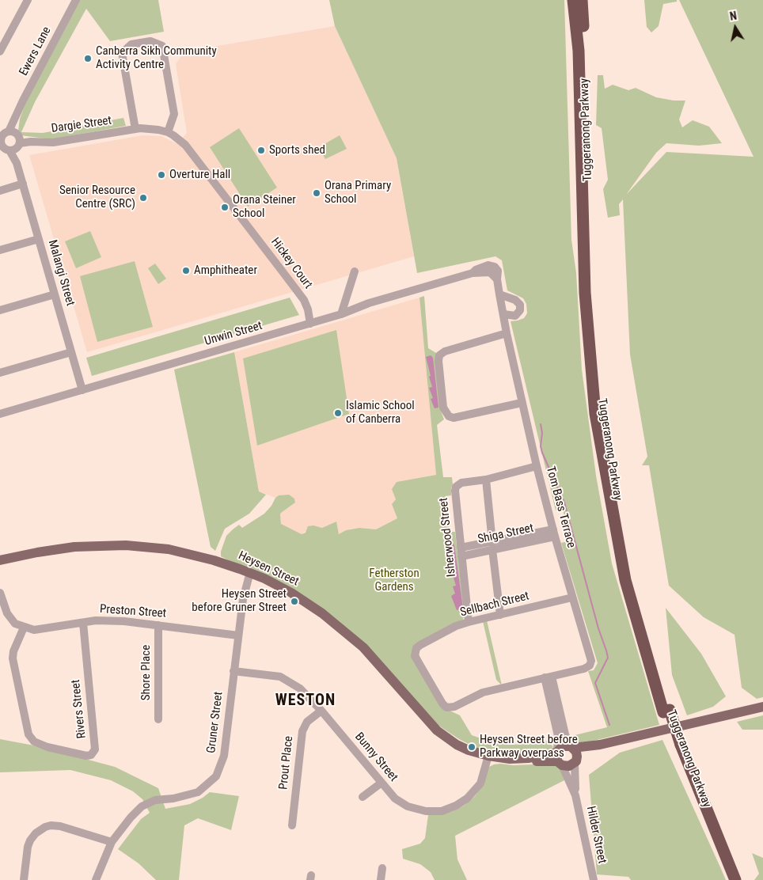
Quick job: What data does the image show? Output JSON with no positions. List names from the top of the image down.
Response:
{
  "streets": {
    "highway": ["Tuggeranong Parkway"],
    "main road": ["Heysen Street"],
    "street": [
      "Ewers Lane",
      "Dargie Street",
      "Hickey Court",
      "Malangi Street",
      "Unwin Street",
      "Tom Bass Terrace",
      "Shiga Street",
      "Isherwood Street",
      "Sellbach Street",
      "Preston Street",
      "Shore Place",
      "Rivers Street",
      "Gruner Street",
      "Bunny Street",
      "Prout Place",
      "Hilder Street"
    ]
  },
  "crossings": [
    ["Ewers Lane", "Dargie Street"],
    ["Ewers Lane", "Malangi Street"],
    ["Dargie Street", "Hickey Court"],
    ["Dargie Street", "Malangi Street"],
    ["Hickey Court", "Unwin Street"],
    ["Malangi Street", "Unwin Street"],
    ["Unwin Street", "Tom Bass Terrace"],
    ["Tom Bass Terrace", "Shiga Street"],
    ["Tom Bass Terrace", "Isherwood Street"],
    ["Tom Bass Terrace", "Sellbach Street"],
    ["Shiga Street", "Isherwood Street"],
    ["Isherwood Street", "Sellbach Street"],
    ["Heysen Street", "Gruner Street"],
    ["Heysen Street", "Bunny Street"],
    ["Heysen Street", "Hilder Street"],
    ["Preston Street", "Shore Place"],
    ["Preston Street", "Rivers Street"],
    ["Preston Street", "Gruner Street"],
    ["Gruner Street", "Bunny Street"],
    ["Bunny Street", "Prout Place"]
  ],
  "districts": ["WESTON"],
  "parks": ["Fetherston Gardens"],
  "places": [
    "Canberra Sikh Community Activity Centre",
    "Sports shed",
    "Overture Hall",
    "Orana Primary School",
    "Senior Resource Centre (SRC)",
    "Orana Steiner School",
    "Amphitheater",
    "Islamic School of Canberra",
    "Heysen Street before Gruner Street",
    "Heysen Street before Parkway overpass"
  ],
  "north": "top"
}
